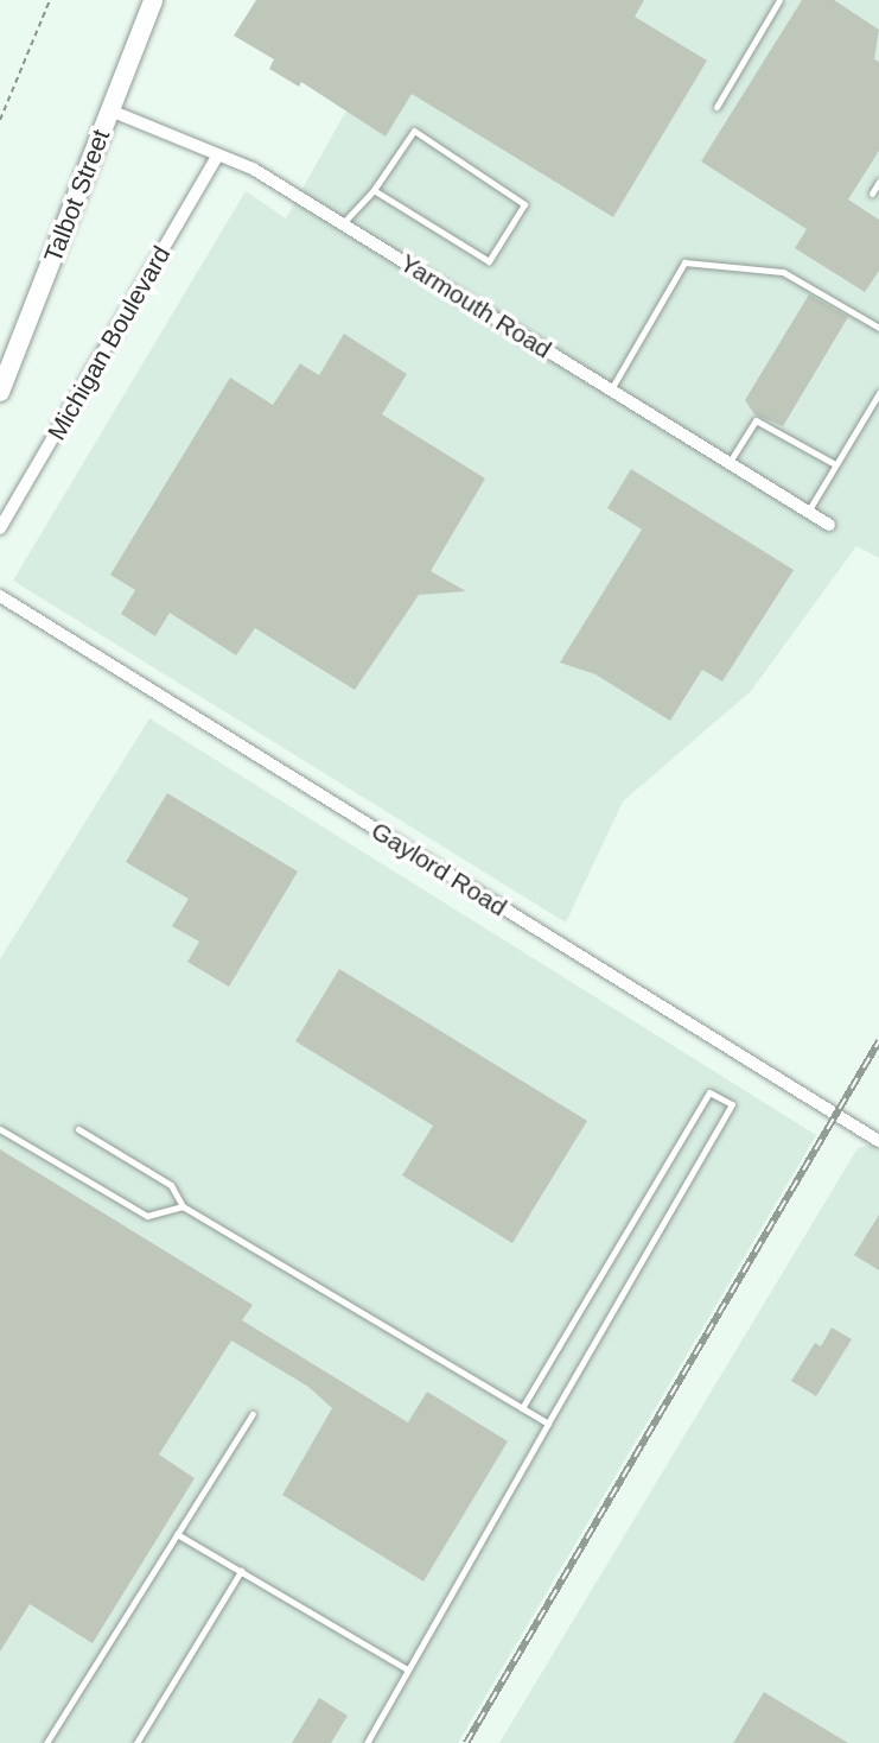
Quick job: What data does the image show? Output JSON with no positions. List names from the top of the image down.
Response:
{
  "streets": {
    "main road": ["Talbot Street"],
    "street": ["Yarmouth Road", "Michigan Boulevard", "Gaylord Road"]
  },
  "crossings": [
    ["Talbot Street", "Yarmouth Road"],
    ["Yarmouth Road", "Michigan Boulevard"]
  ]
}
